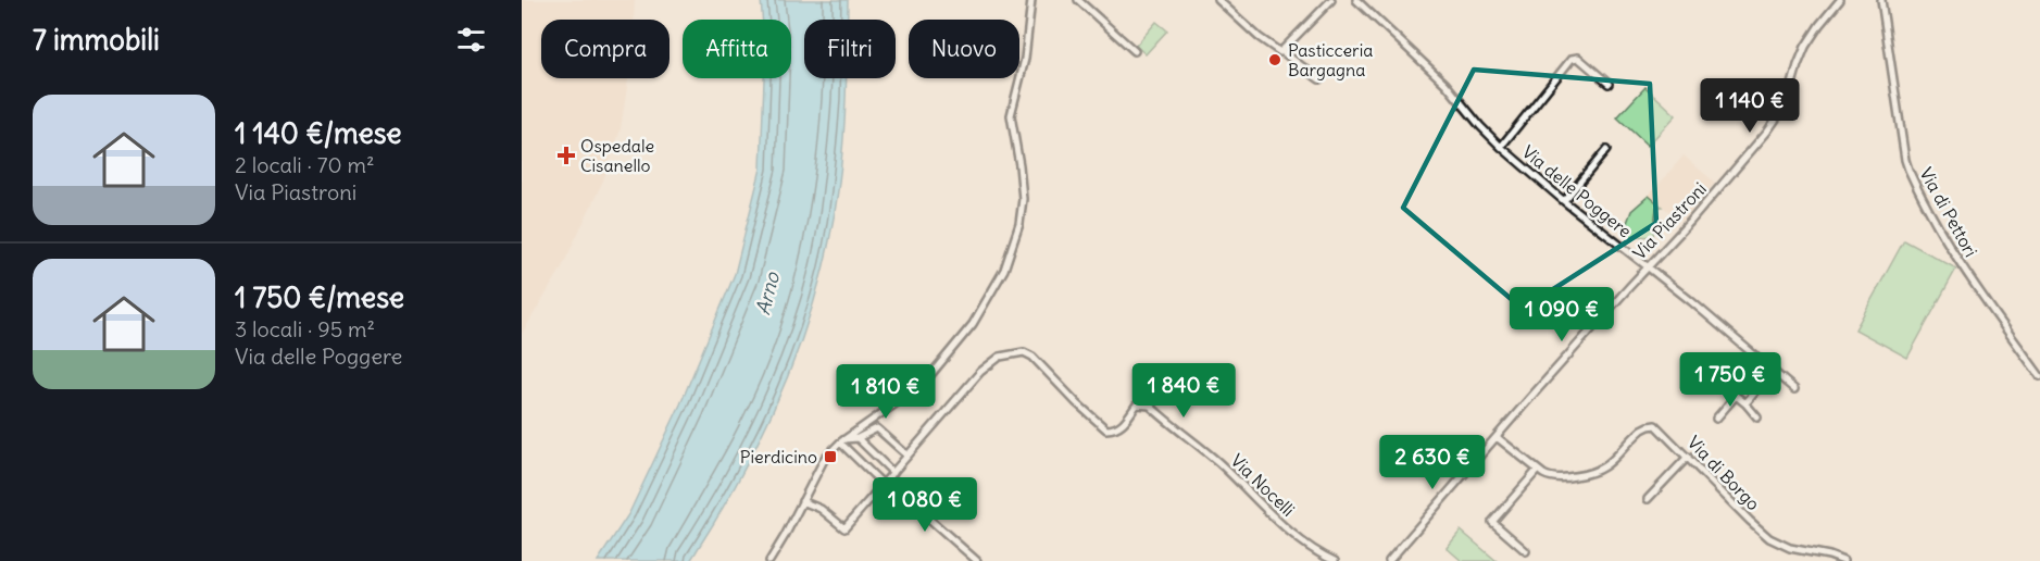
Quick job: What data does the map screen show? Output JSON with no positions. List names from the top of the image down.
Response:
{
  "streets": {
    "street": [
      "Via delle Poggere",
      "Via di Pettori",
      "Via Piastroni",
      "Via di Borgo",
      "Via Nocelli"
    ]
  },
  "crossings": [
    ["Via delle Poggere", "Via Piastroni"],
    ["Via Piastroni", "Via di Borgo"]
  ],
  "water": ["Arno"],
  "places": {
    "other": ["Pasticceria Bargagna"],
    "health": ["Ospedale Cisanello"],
    "transit": ["Pierdicino"]
  },
  "page": {
    "heading": "7 immobili",
    "chip": [
      "Compra",
      "Affitta",
      "Filtri",
      "Nuovo"
    ],
    "list": [
      {
        "name": "1 140 €/mese",
        "note": "2 locali · 70 m² · Via Piastroni"
      },
      {
        "name": "1 750 €/mese",
        "note": "3 locali · 95 m² · Via delle Poggere"
      }
    ],
    "price": [
      "1 140 €",
      "1 090 €",
      "1 750 €",
      "1 840 €",
      "1 810 €",
      "2 630 €",
      "1 080 €"
    ]
  }
}
